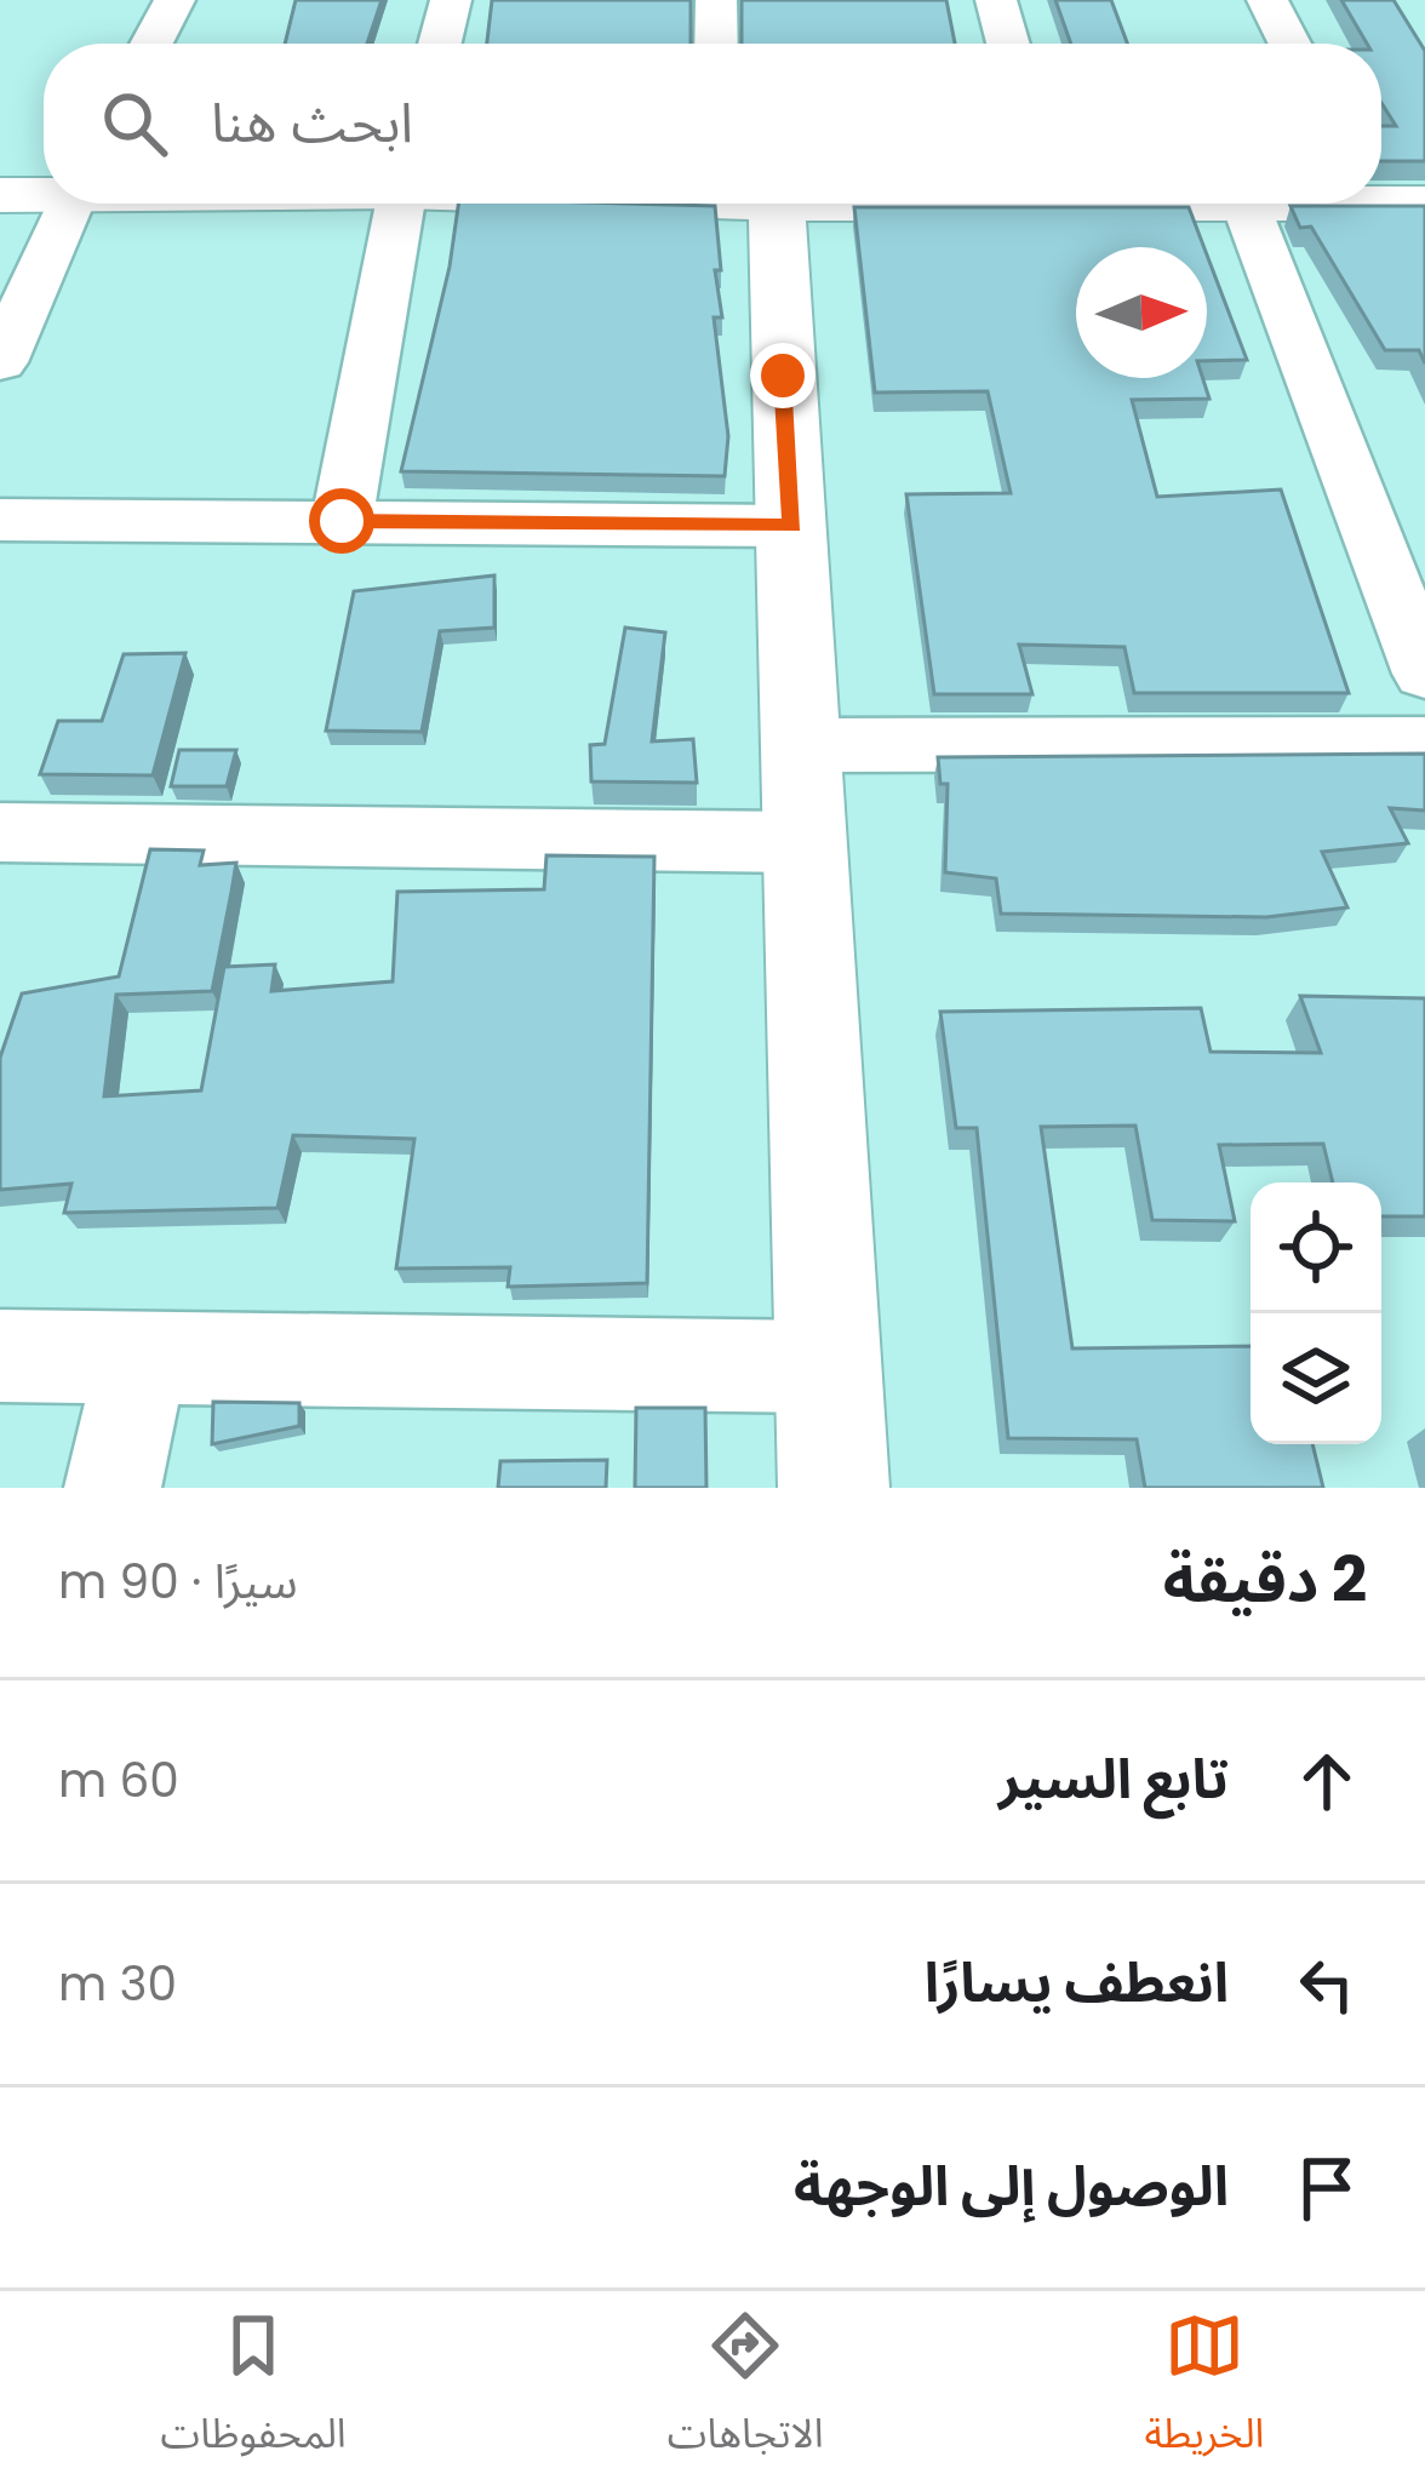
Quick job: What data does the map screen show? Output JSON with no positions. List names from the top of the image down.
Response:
{
  "north": "right",
  "page": {
    "search": "ابحث هنا",
    "heading": ["2 دقيقة", "سيرًا · 90 m"],
    "list": [
      ["تابع السير", "60 m"],
      ["انعطف يسارًا", "30 m"],
      "الوصول إلى الوجهة"
    ],
    "nav": ["الخريطة", "الاتجاهات", "المحفوظات"]
  }
}
